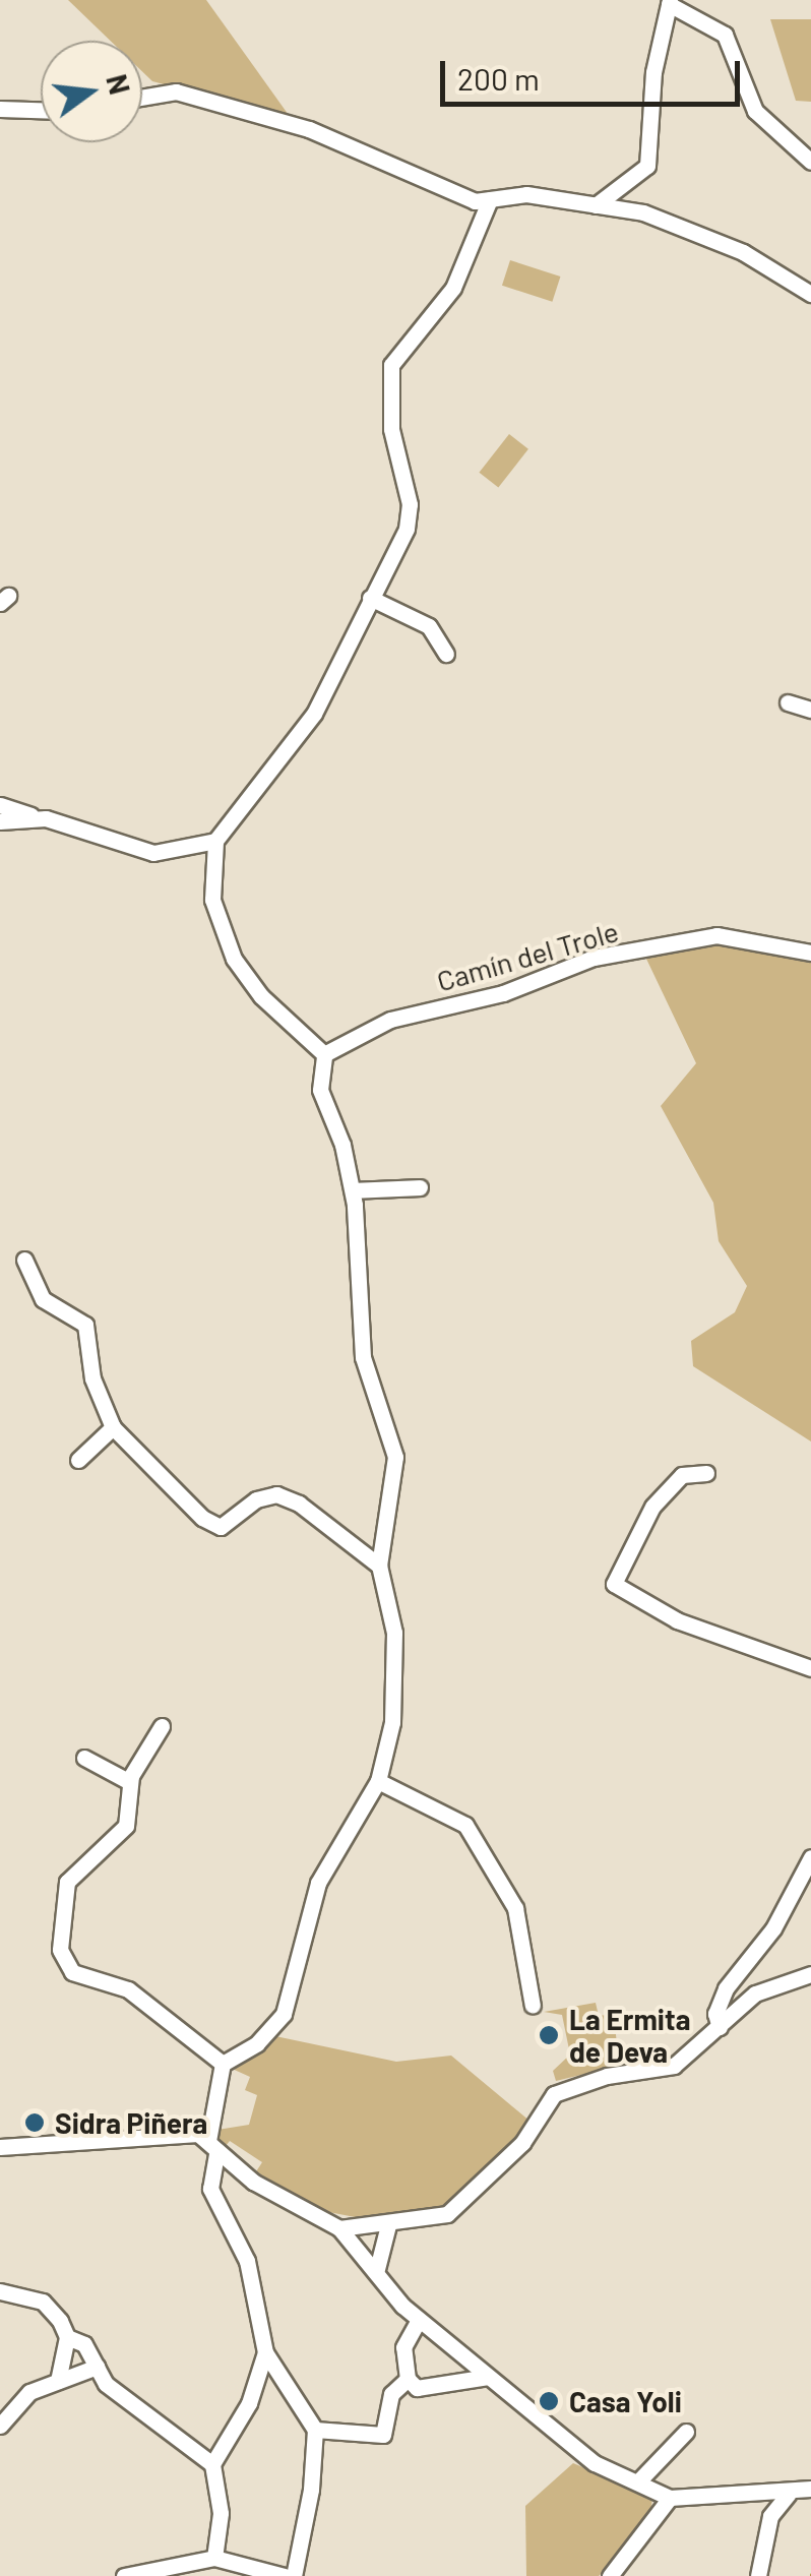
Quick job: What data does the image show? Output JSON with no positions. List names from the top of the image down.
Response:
{
  "streets": {
    "street": ["Camín del Trole"]
  },
  "places": ["La Ermita de Deva", "Sidra Piñera", "Casa Yoli"],
  "scale_bar": "200 m",
  "north": "right"
}
